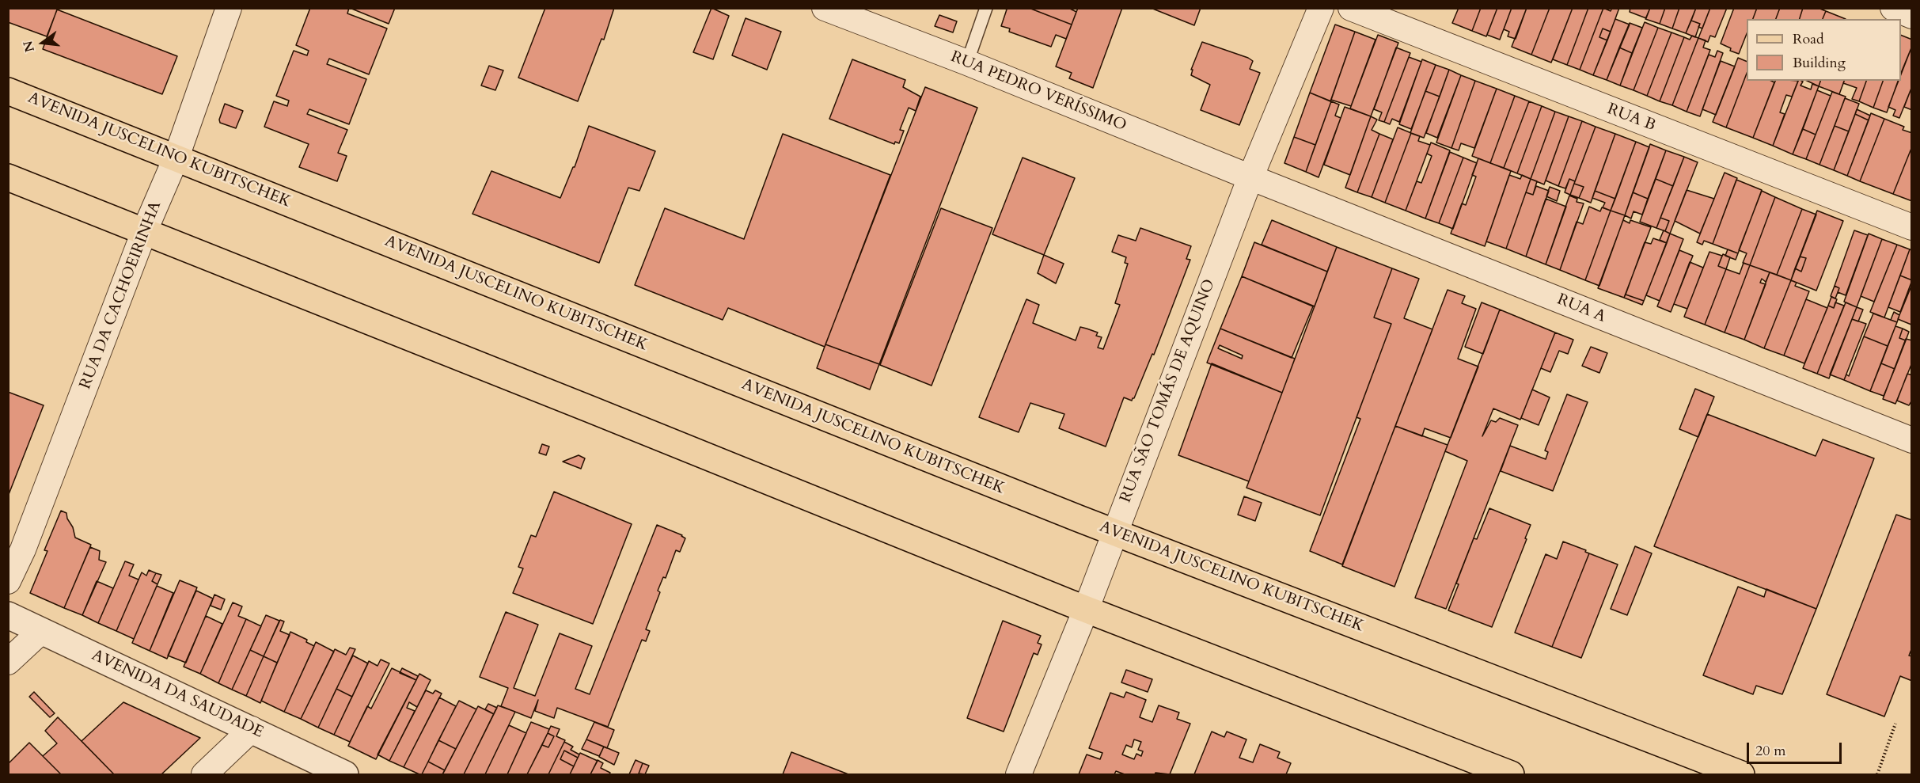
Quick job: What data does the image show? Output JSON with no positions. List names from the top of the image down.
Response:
{
  "streets": {
    "main road": ["AVENIDA JUSCELINO KUBITSCHEK"],
    "street": [
      "RUA PEDRO VERÍSSIMO",
      "RUA B",
      "RUA DA CACHOEIRINHA",
      "RUA A",
      "RUA SÃO TOMÁS DE AQUINO",
      "AVENIDA DA SAUDADE"
    ]
  },
  "crossings": [
    ["RUA PEDRO VERÍSSIMO", "RUA A"],
    ["RUA PEDRO VERÍSSIMO", "RUA SÃO TOMÁS DE AQUINO"],
    ["AVENIDA JUSCELINO KUBITSCHEK", "RUA DA CACHOEIRINHA"],
    ["AVENIDA JUSCELINO KUBITSCHEK", "RUA SÃO TOMÁS DE AQUINO"],
    ["RUA A", "RUA SÃO TOMÁS DE AQUINO"]
  ],
  "legend": ["Road", "Building"],
  "scale_bar": "20 m",
  "north": "left"
}
